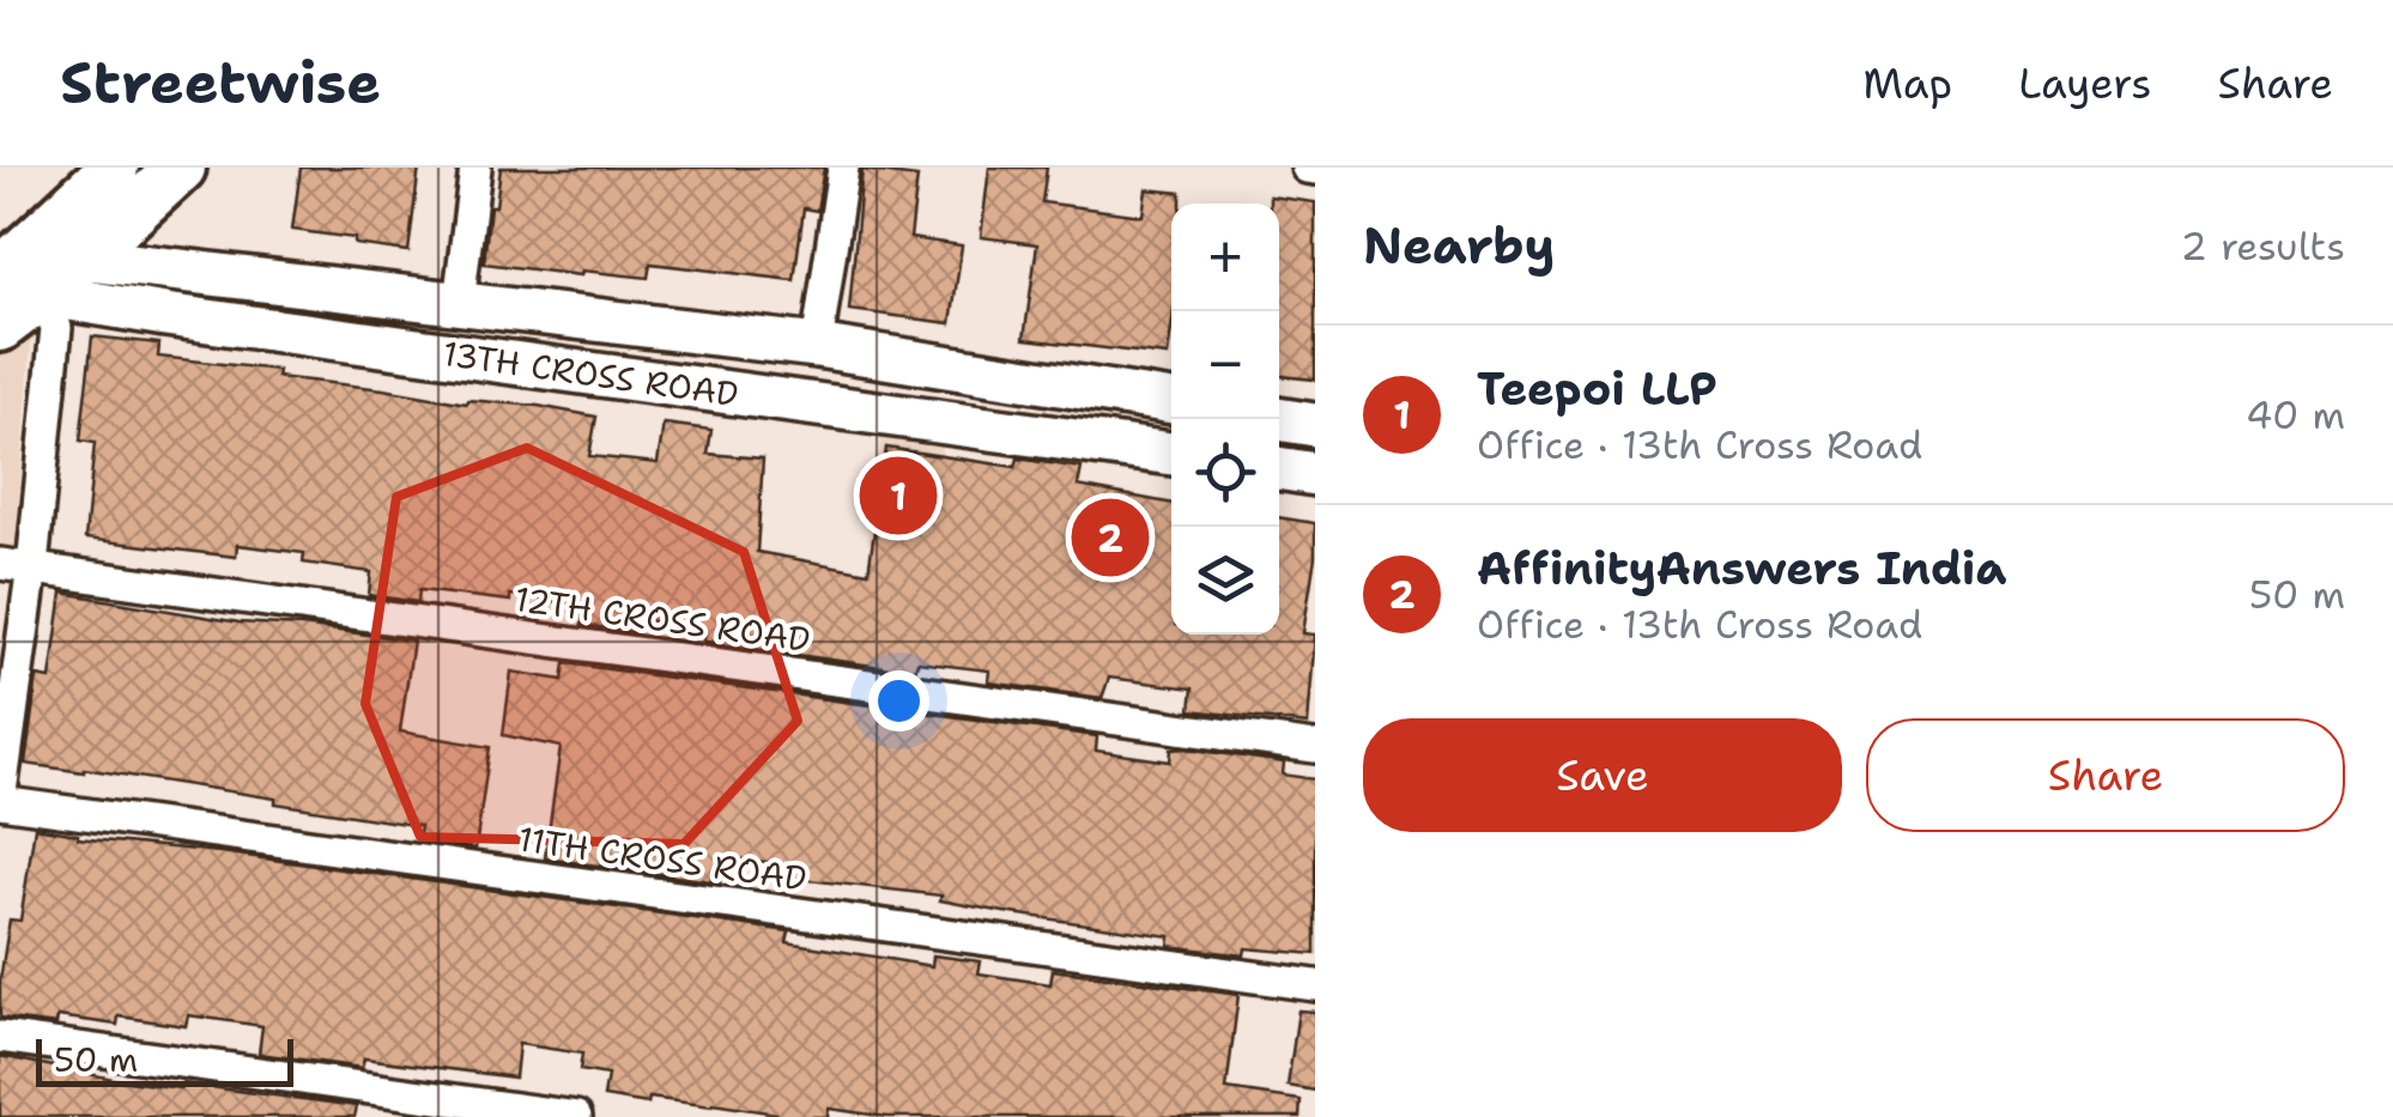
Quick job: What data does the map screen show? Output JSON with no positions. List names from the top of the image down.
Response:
{
  "streets": {
    "main road": ["13TH CROSS ROAD"],
    "street": ["12TH CROSS ROAD", "11TH CROSS ROAD"]
  },
  "scale_bar": "50 m",
  "page": {
    "header": "Streetwise",
    "nav": ["Map", "Layers", "Share"],
    "heading": ["Nearby", "2 results"],
    "map_buttons": ["+", "−"],
    "list": [
      {
        "mark": "1",
        "name": "Teepoi LLP",
        "note": "Office · 13th Cross Road",
        "value": "40 m"
      },
      {
        "mark": "2",
        "name": "AffinityAnswers India",
        "note": "Office · 13th Cross Road",
        "value": "50 m"
      }
    ],
    "pins": ["1", "2"],
    "buttons": ["Save", "Share"],
    "scale": "50 m"
  }
}
